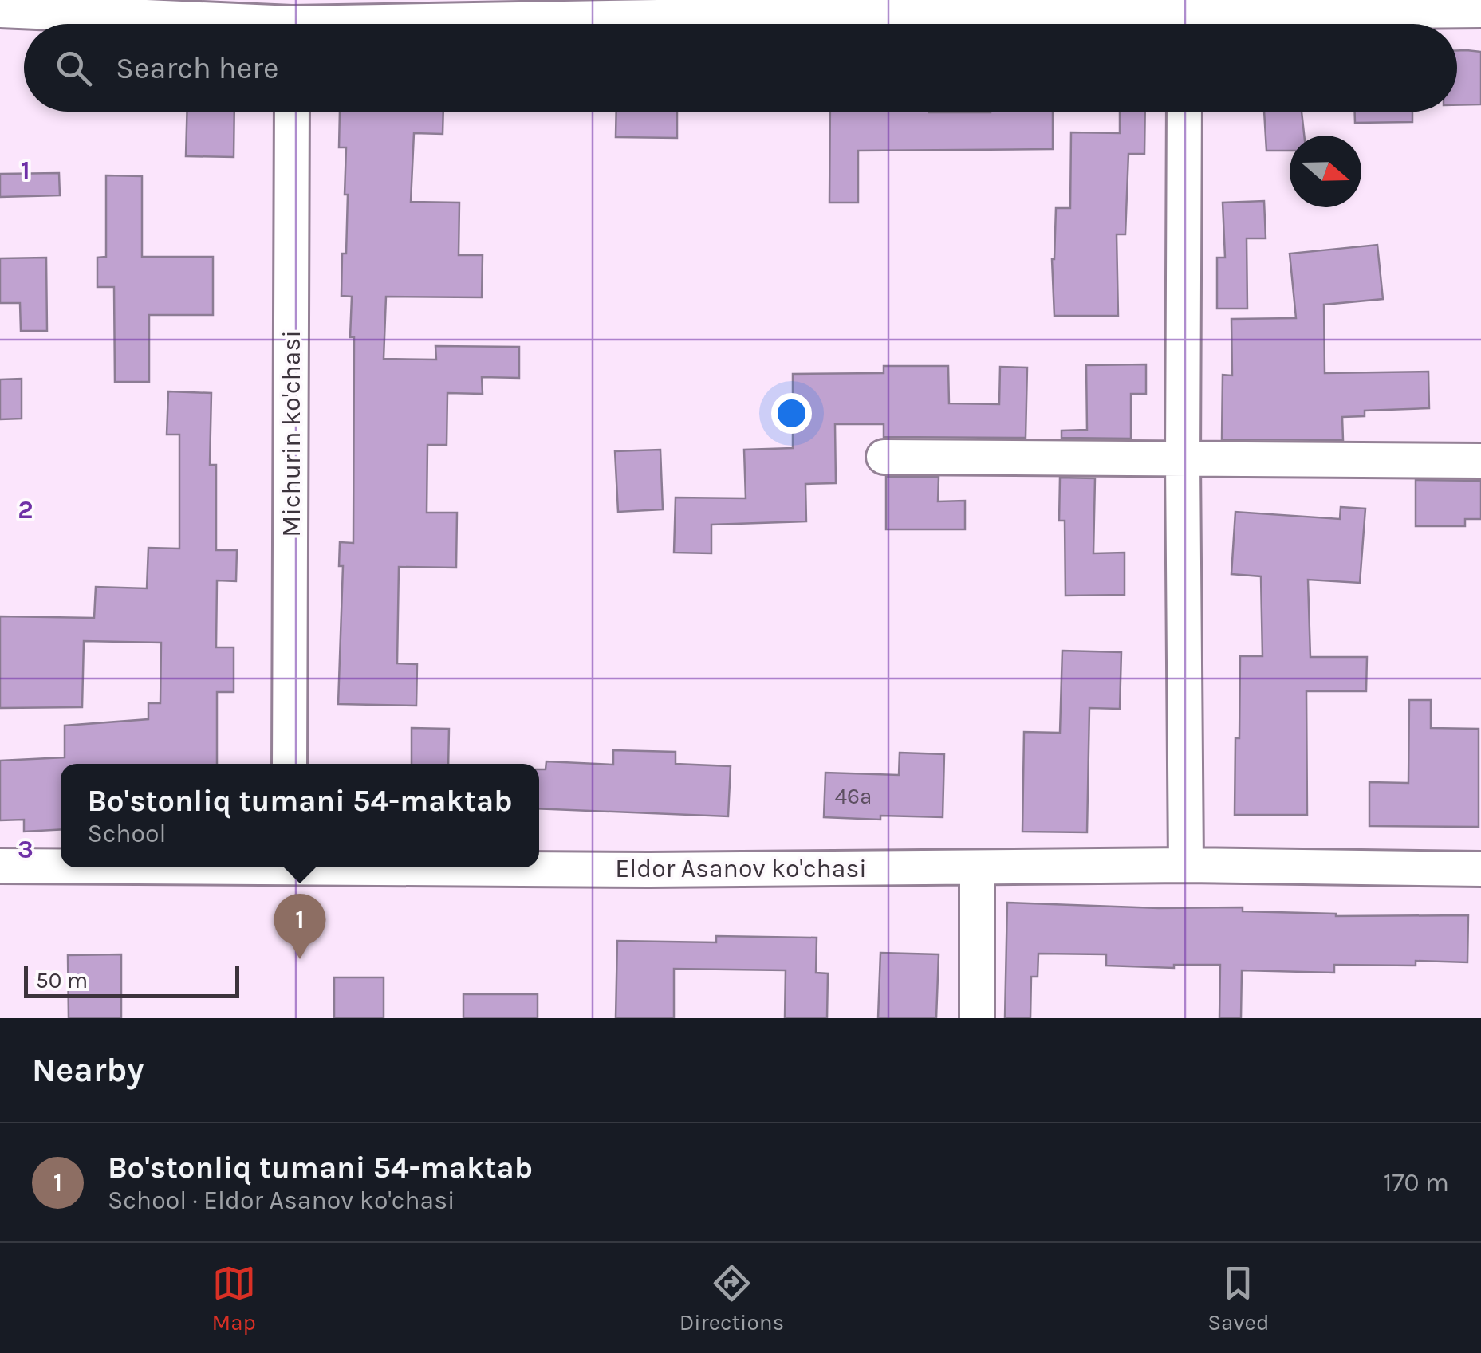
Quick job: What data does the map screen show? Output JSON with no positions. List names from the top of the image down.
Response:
{
  "streets": {
    "street": ["Michurin ko'chasi", "Eldor Asanov ko'chasi"]
  },
  "house_numbers": ["46a"],
  "scale_bar": "50 m",
  "north": "right",
  "page": {
    "search": "Search here",
    "popup": ["Bo'stonliq tumani 54-maktab", "School"],
    "pins": "1",
    "scale": "50 m",
    "heading": "Nearby",
    "list": [
      {
        "mark": "1",
        "name": "Bo'stonliq tumani 54-maktab",
        "note": "School · Eldor Asanov ko'chasi",
        "value": "170 m"
      }
    ],
    "nav": ["Map", "Directions", "Saved"]
  },
  "grid": {
    "rows": ["1", "2", "3"]
  }
}
